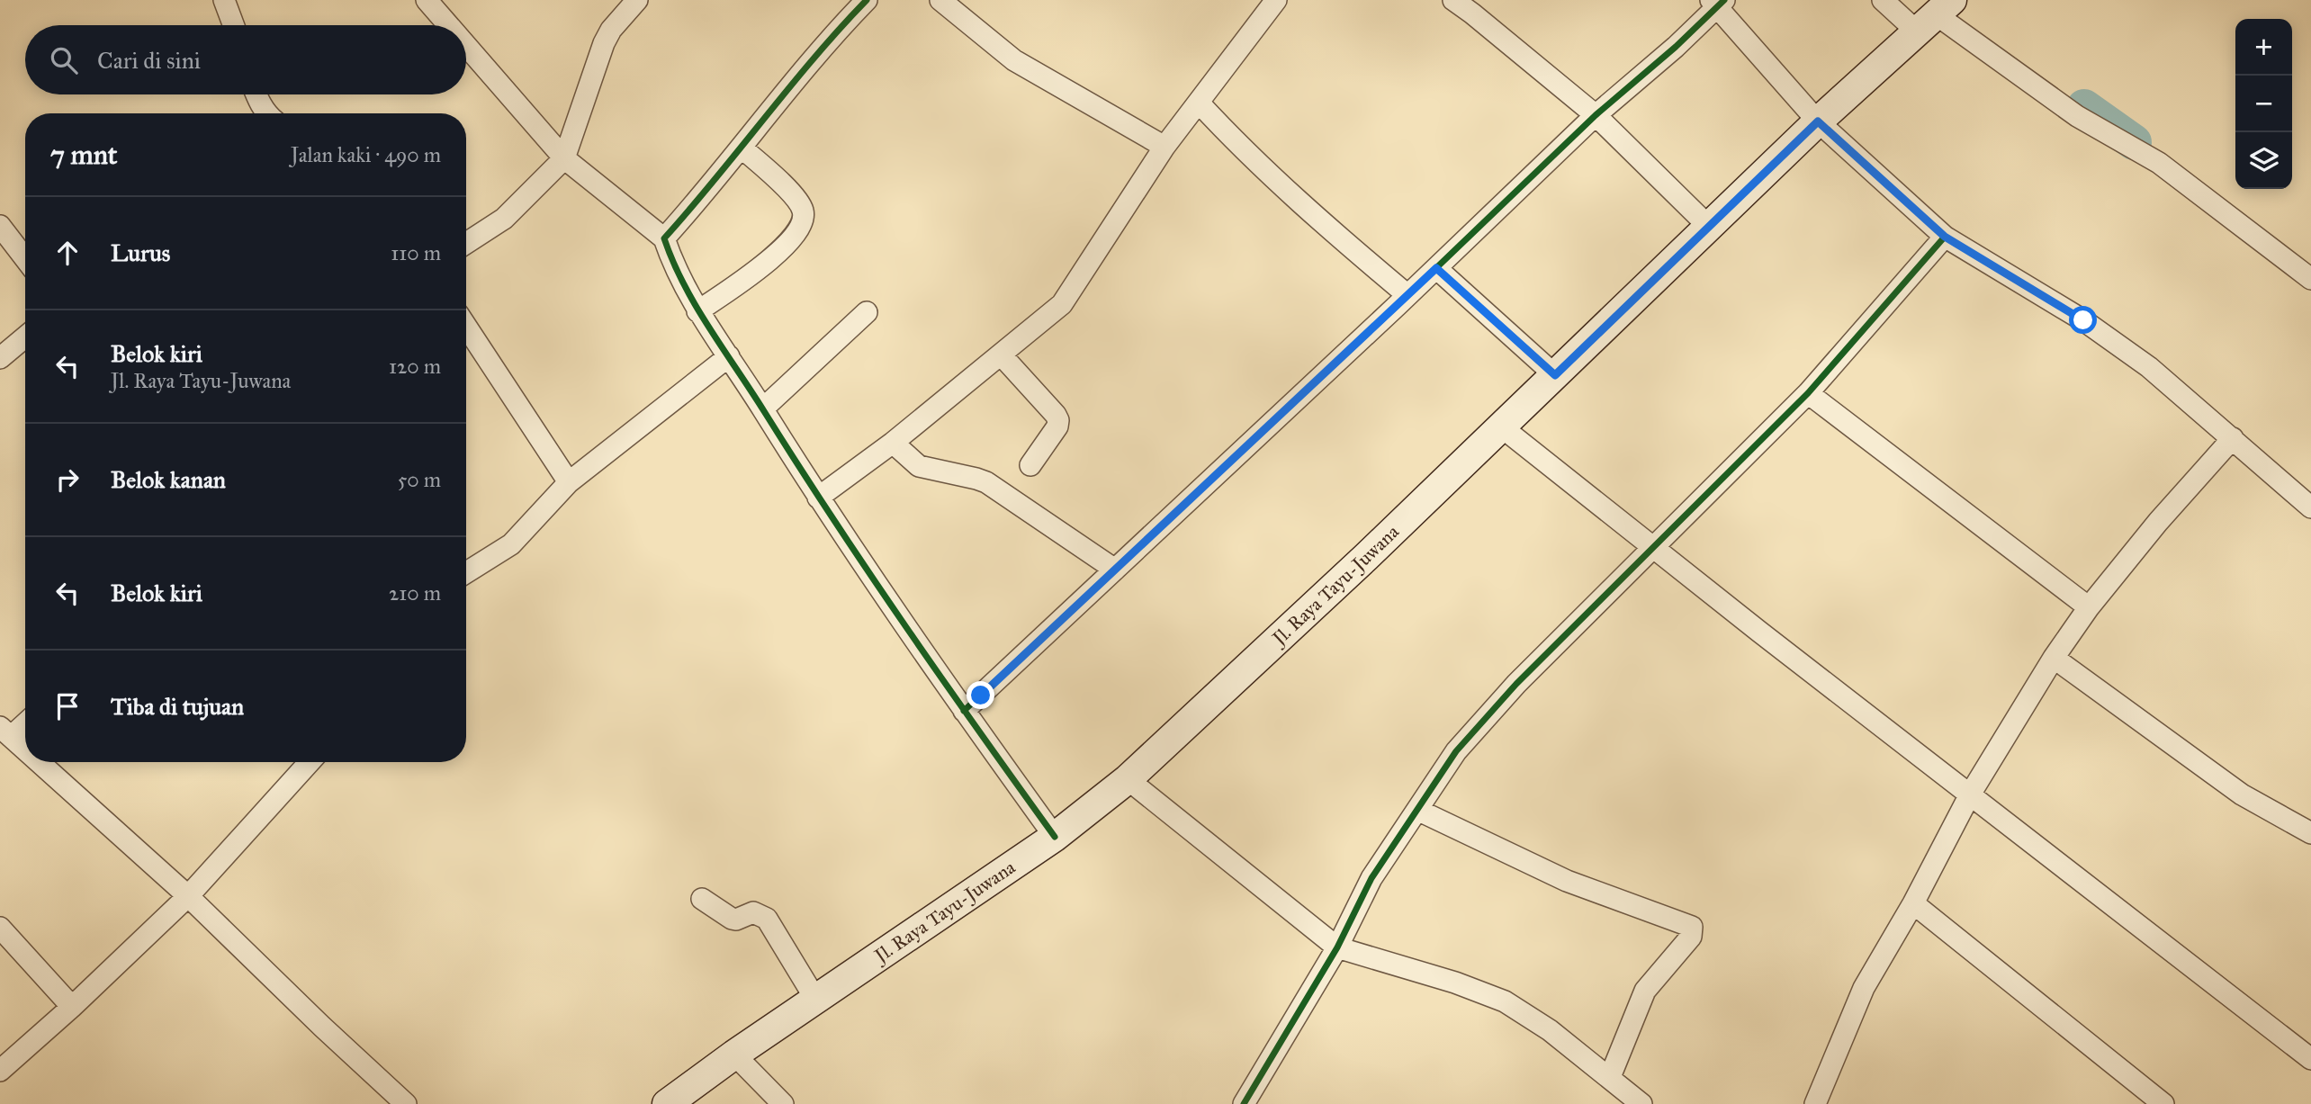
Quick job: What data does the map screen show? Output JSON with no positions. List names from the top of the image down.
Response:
{
  "streets": {
    "main road": ["Jl. Raya Tayu-Juwana"]
  },
  "page": {
    "map_buttons": ["+", "−"],
    "search": "Cari di sini",
    "heading": ["7 mnt", "Jalan kaki · 490 m"],
    "list": [
      ["Lurus", "110 m"],
      ["Belok kiri", "Jl. Raya Tayu-Juwana", "120 m"],
      ["Belok kanan", "50 m"],
      ["Belok kiri", "210 m"],
      "Tiba di tujuan"
    ]
  }
}
